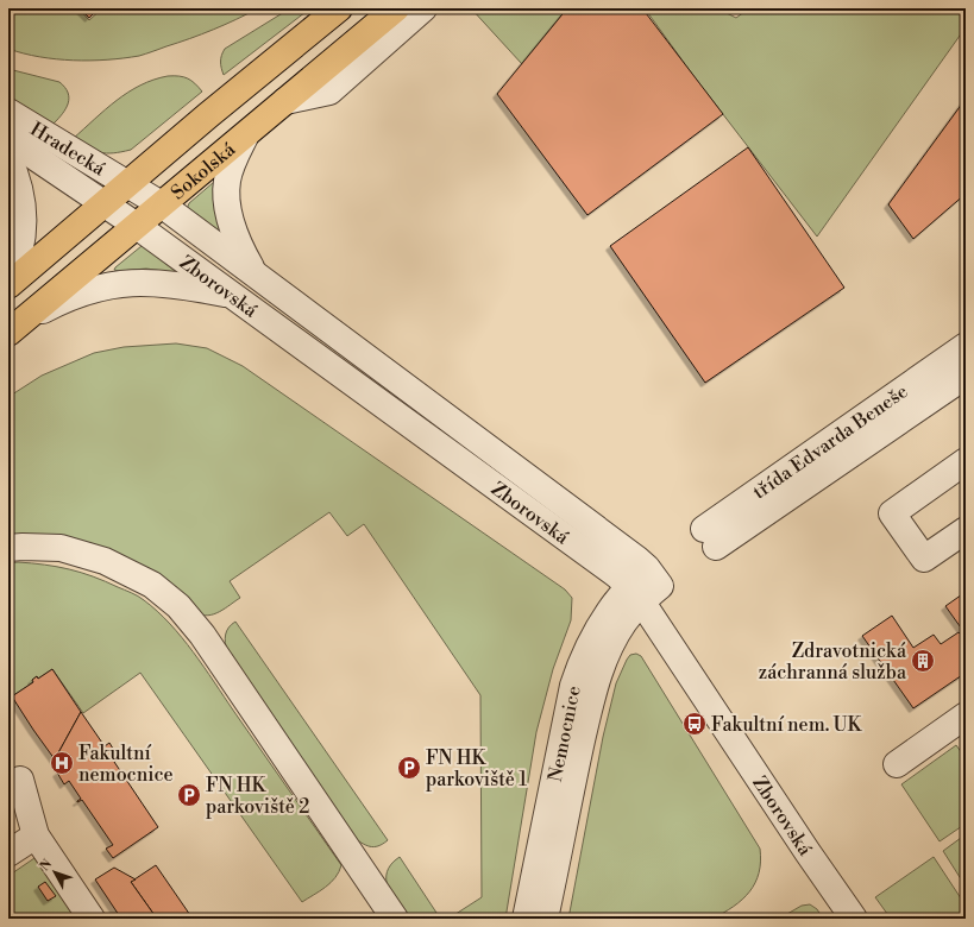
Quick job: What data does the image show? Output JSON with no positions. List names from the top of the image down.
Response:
{
  "streets": {
    "main road": ["Sokolská"],
    "street": [
      "Hradecká",
      "Zborovská",
      "třída Edvarda Beneše",
      "Nemocnice"
    ]
  },
  "crossings": [
    ["Hradecká", "Sokolská"],
    ["Hradecká", "Zborovská"],
    ["Sokolská", "Zborovská"],
    ["Zborovská", "Nemocnice"]
  ],
  "places": {
    "building": ["Zdravotnická záchranná služba"],
    "bus stop": ["Fakultní nem. UK"],
    "hospital": ["Fakultní nemocnice"],
    "parking": ["FN HK parkoviště 1", "FN HK parkoviště 2"]
  },
  "north": "top left"
}
